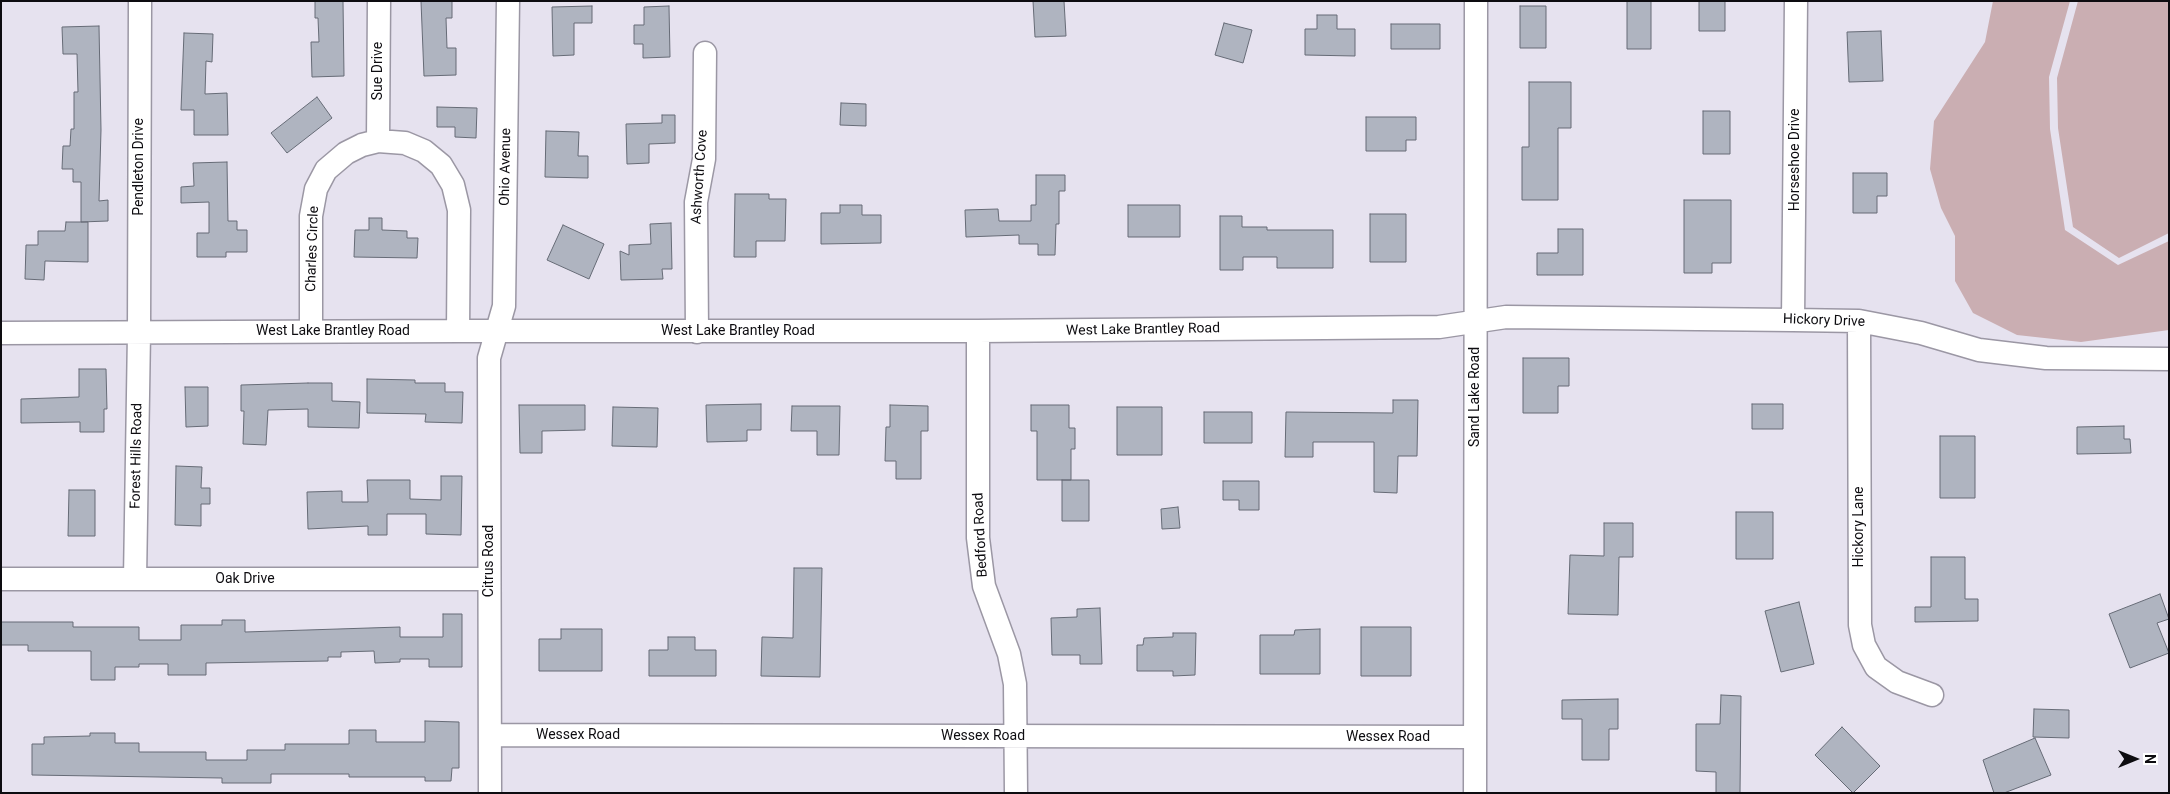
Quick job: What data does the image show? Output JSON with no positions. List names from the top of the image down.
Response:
{
  "streets": {
    "street": [
      "Sue Drive",
      "Horseshoe Drive",
      "Pendleton Drive",
      "Ohio Avenue",
      "Ashworth Cove",
      "Charles Circle",
      "Hickory Drive",
      "West Lake Brantley Road",
      "Sand Lake Road",
      "Forest Hills Road",
      "Hickory Lane",
      "Bedford Road",
      "Citrus Road",
      "Oak Drive",
      "Wessex Road"
    ]
  },
  "crossings": [
    ["Sue Drive", "Charles Circle"],
    ["Horseshoe Drive", "Hickory Drive"],
    ["Pendleton Drive", "West Lake Brantley Road"],
    ["Pendleton Drive", "Forest Hills Road"],
    ["Ohio Avenue", "West Lake Brantley Road"],
    ["Ohio Avenue", "Citrus Road"],
    ["Ashworth Cove", "West Lake Brantley Road"],
    ["Charles Circle", "West Lake Brantley Road"],
    ["Hickory Drive", "West Lake Brantley Road"],
    ["Hickory Drive", "Sand Lake Road"],
    ["Hickory Drive", "Hickory Lane"],
    ["West Lake Brantley Road", "Sand Lake Road"],
    ["West Lake Brantley Road", "Forest Hills Road"],
    ["West Lake Brantley Road", "Bedford Road"],
    ["West Lake Brantley Road", "Citrus Road"],
    ["Sand Lake Road", "Wessex Road"],
    ["Forest Hills Road", "Oak Drive"],
    ["Bedford Road", "Wessex Road"],
    ["Citrus Road", "Oak Drive"],
    ["Citrus Road", "Wessex Road"]
  ],
  "north": "right"
}
